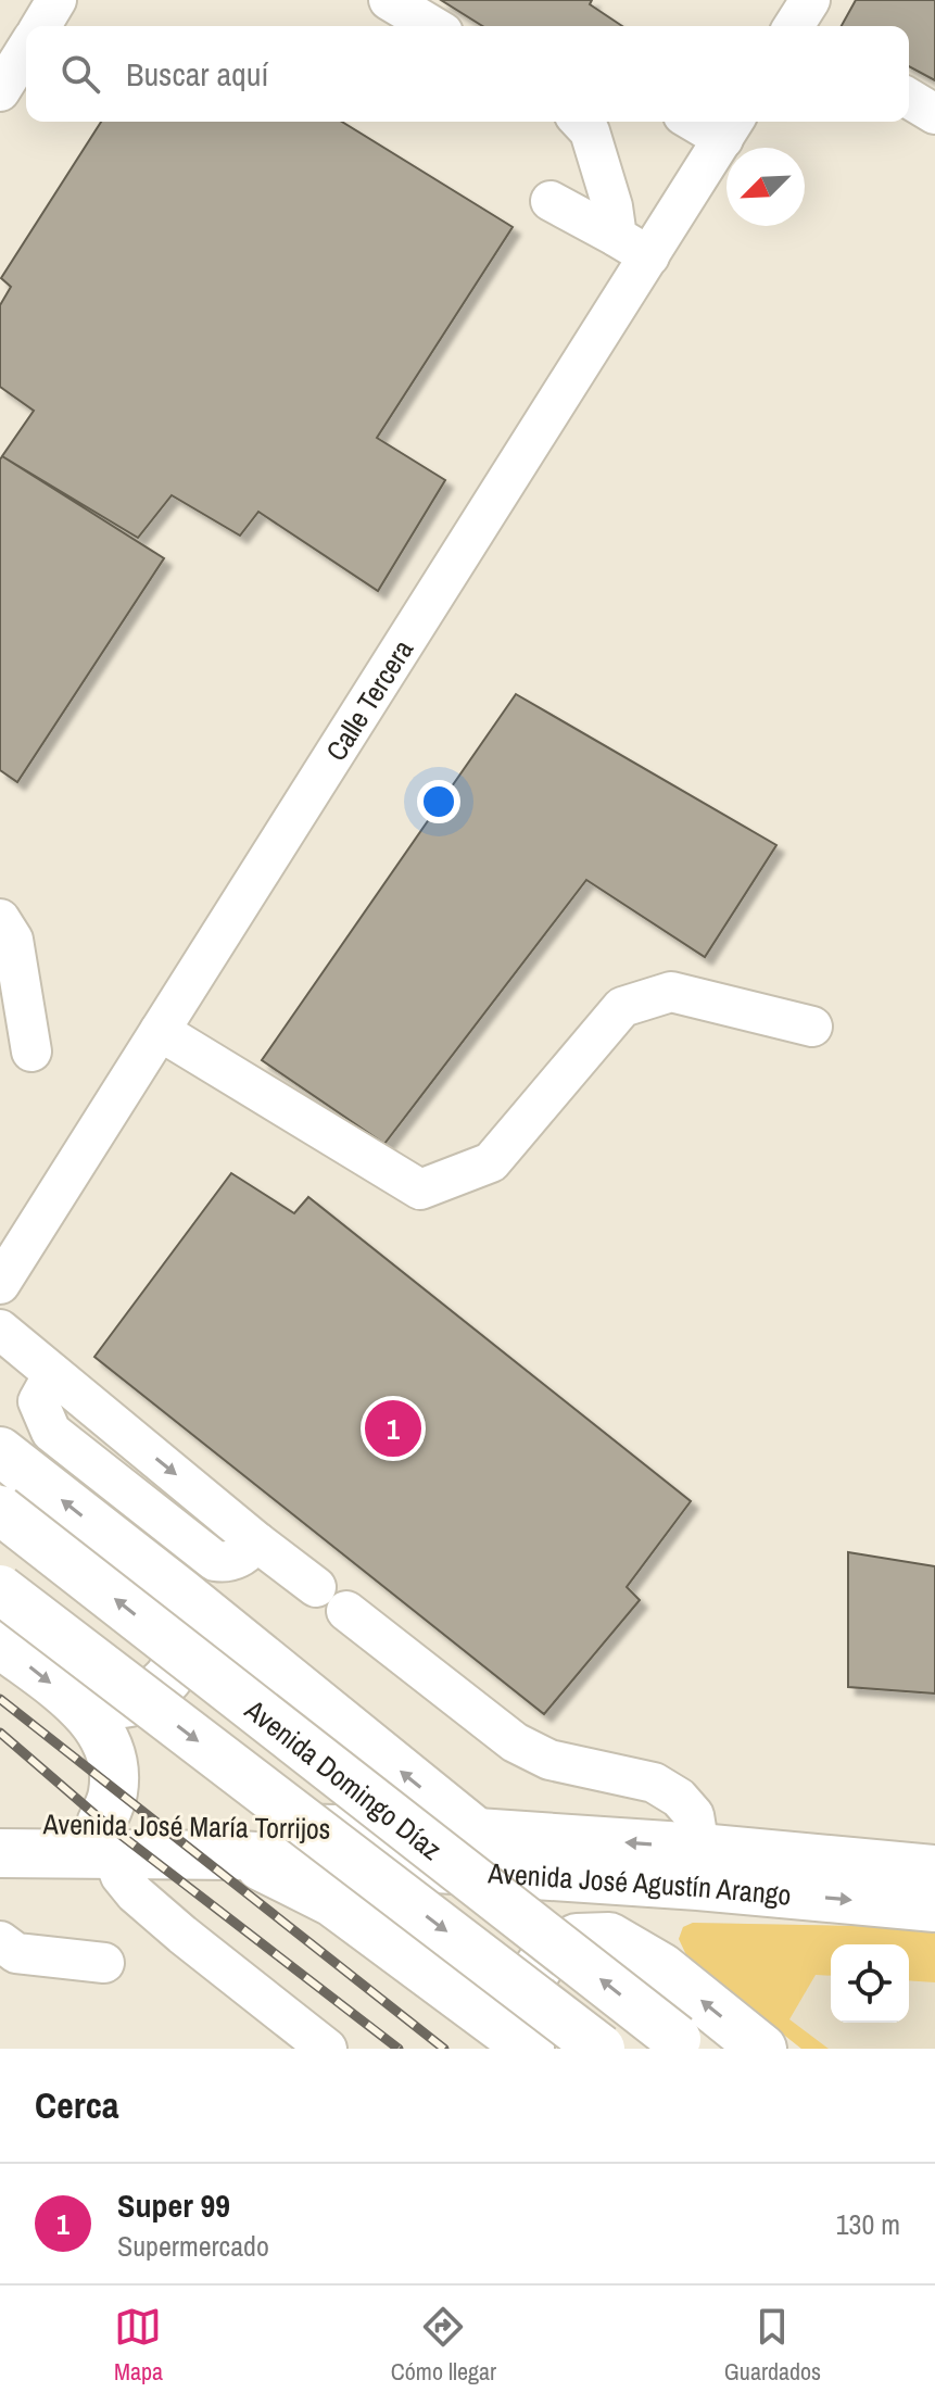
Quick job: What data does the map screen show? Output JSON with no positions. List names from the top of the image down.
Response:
{
  "streets": {
    "main road": ["Avenida Domingo Díaz", "Avenida José María Torrijos", "Avenida José Agustín Arango"],
    "street": ["Calle Tercera"]
  },
  "crossings": [
    ["Avenida José María Torrijos", "Avenida José Agustín Arango"]
  ],
  "north": "bottom left",
  "page": {
    "search": "Buscar aquí",
    "pins": "1",
    "heading": "Cerca",
    "list": [
      {
        "mark": "1",
        "name": "Super 99",
        "note": "Supermercado",
        "value": "130 m"
      }
    ],
    "nav": ["Mapa", "Cómo llegar", "Guardados"]
  }
}
